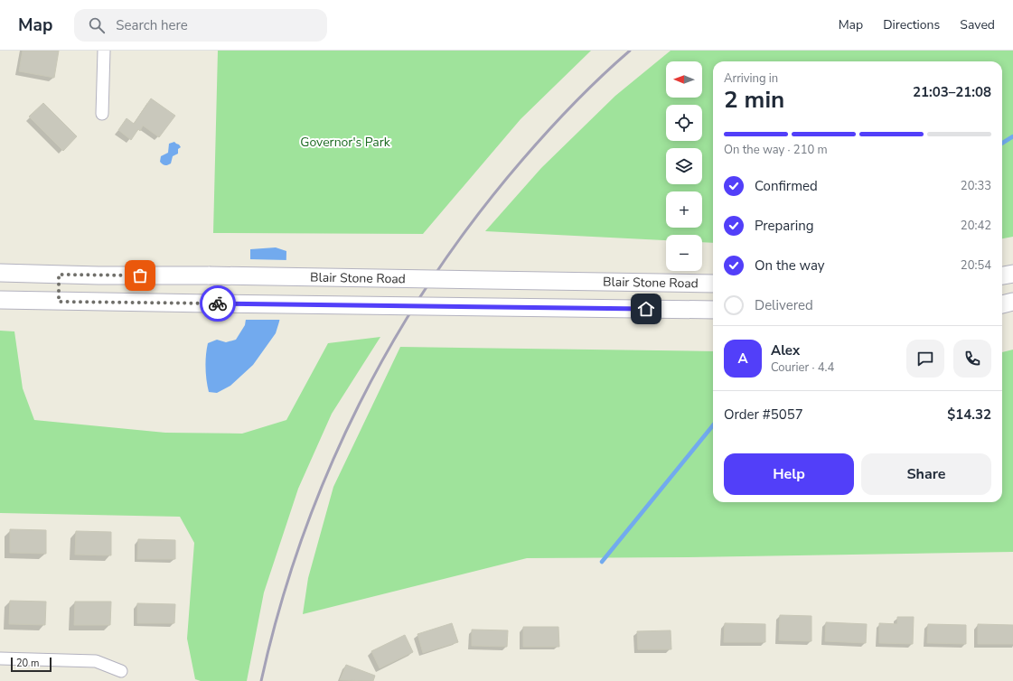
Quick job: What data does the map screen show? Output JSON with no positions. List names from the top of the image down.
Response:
{
  "streets": {
    "main road": ["Blair Stone Road"]
  },
  "parks": ["Governor's Park"],
  "scale_bar": "20 m",
  "north": "left",
  "page": {
    "header": "Map",
    "search": "Search here",
    "nav": ["Map", "Directions", "Saved"],
    "map_buttons": ["+", "−"],
    "heading": ["2 min", "Arriving in", "21:03–21:08"],
    "panel": [
      "Alex",
      "Courier · 4.4",
      "Order #5057",
      "$14.32"
    ],
    "bar": "On the way · 210 m",
    "list": [
      ["Confirmed", "20:33"],
      ["Preparing", "20:42"],
      ["On the way", "20:54"],
      "Delivered"
    ],
    "round": "A",
    "buttons": ["Help", "Share"],
    "scale": "20 m"
  }
}
